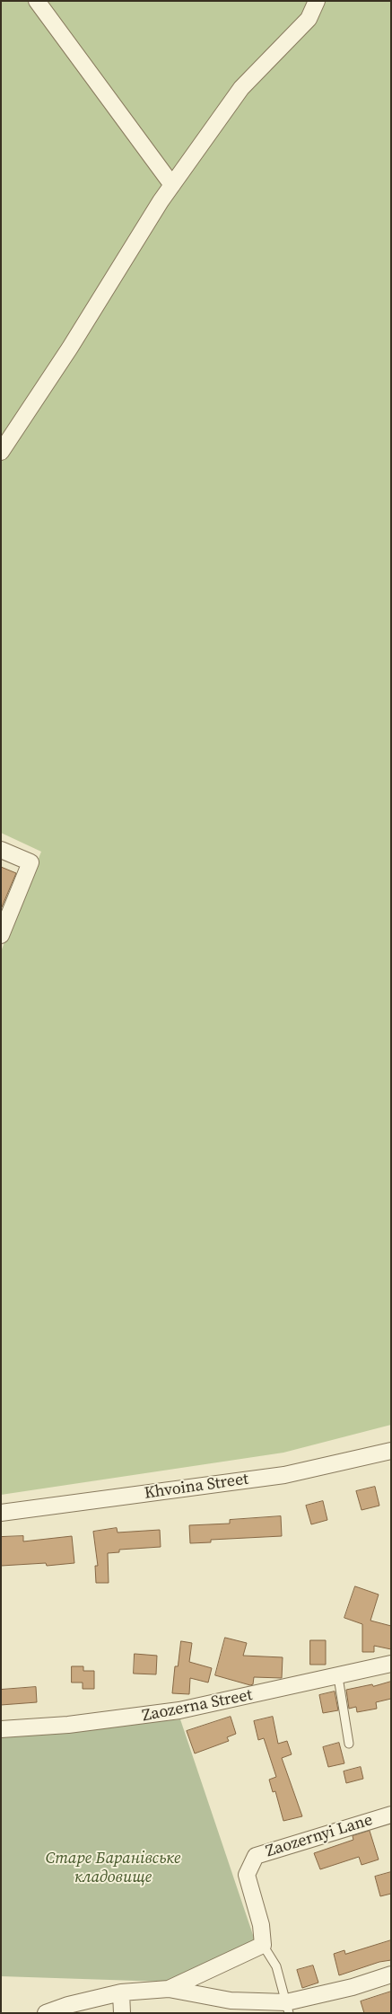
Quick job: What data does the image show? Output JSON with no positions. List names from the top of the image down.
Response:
{
  "streets": {
    "street": ["Khvoina Street", "Zaozerna Street", "Zaozernyi Lane"]
  },
  "parks": ["Старе Баранівське кладовище"]
}
